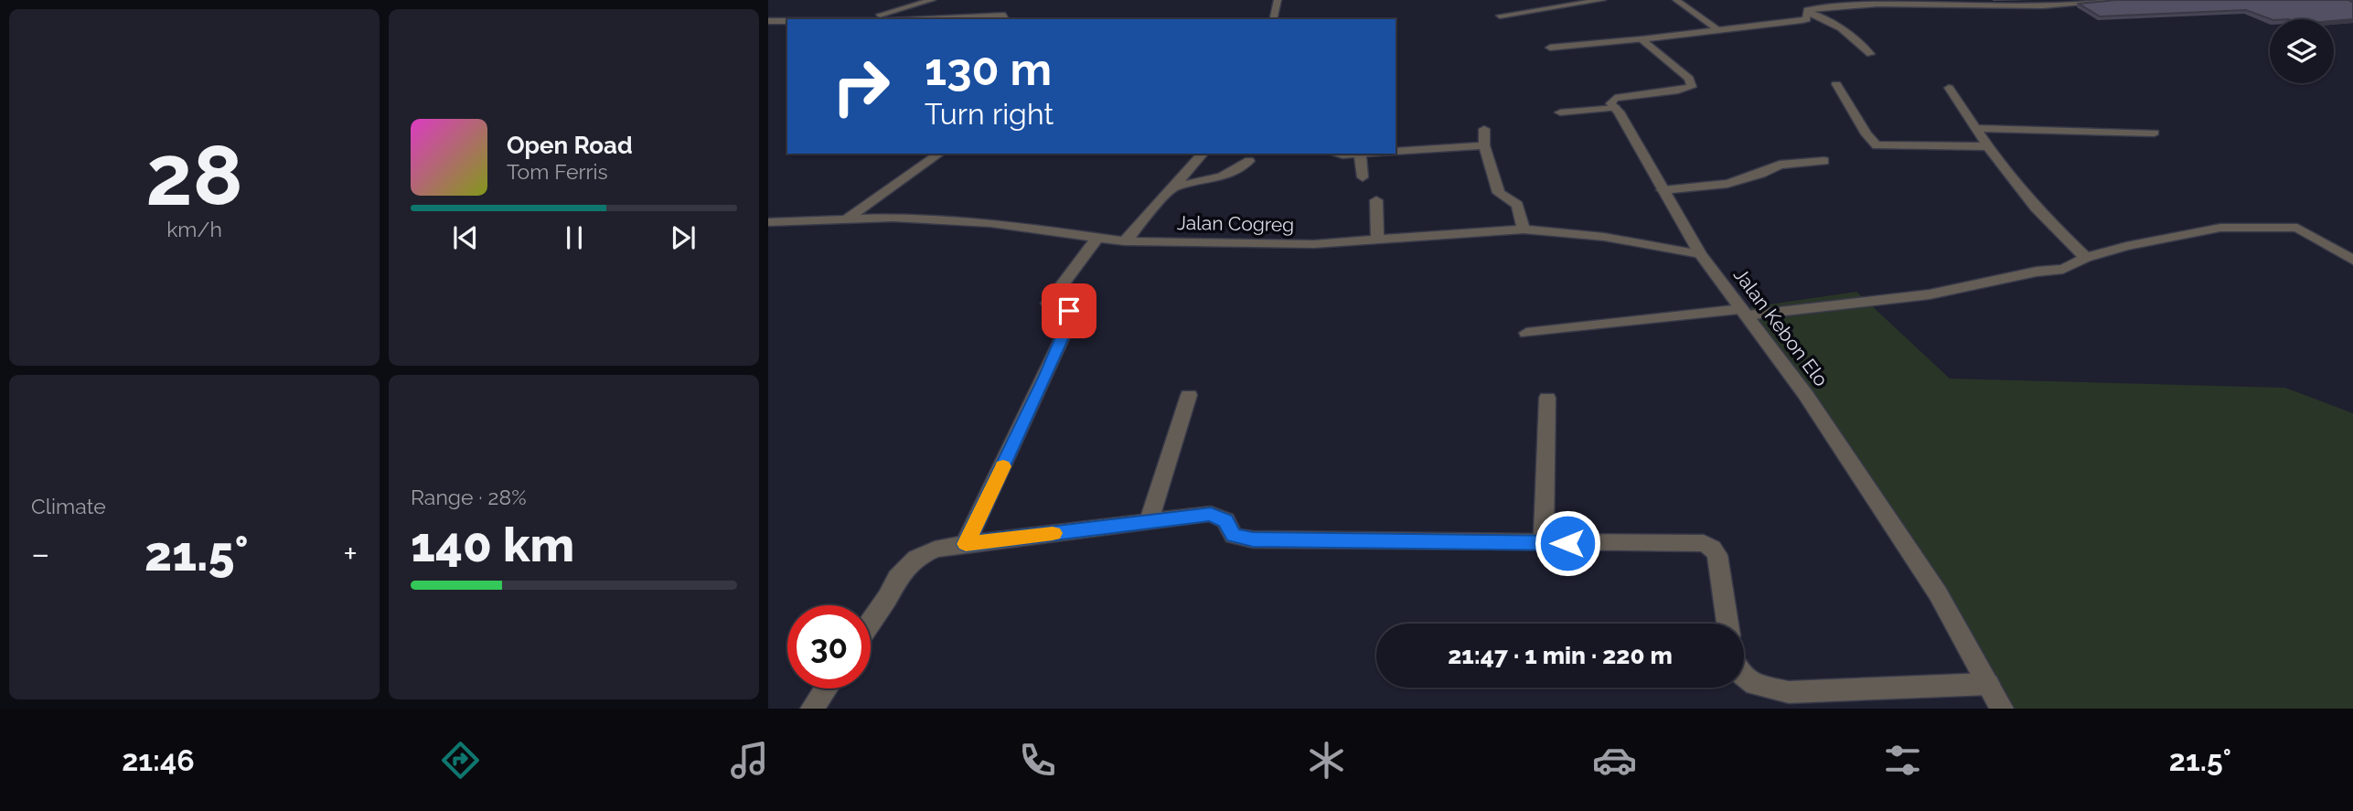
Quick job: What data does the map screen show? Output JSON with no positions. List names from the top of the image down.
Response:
{
  "streets": {
    "street": ["Jalan Cogreg", "Jalan Kebon Elo"]
  },
  "crossings": [
    ["Jalan Cogreg", "Jalan Kebon Elo"]
  ],
  "page": {
    "tile": [
      ["28", "km/h"],
      "Climate",
      ["Range · 28%", "140 km"]
    ],
    "turn": ["130 m", "Turn right"],
    "song": ["Open Road", "Tom Ferris"],
    "heat": ["−", "21.5°", "+"],
    "limit": "30",
    "trip": "21:47 · 1 min · 220 m",
    "tabs": ["21:46", "21.5°"]
  }
}
